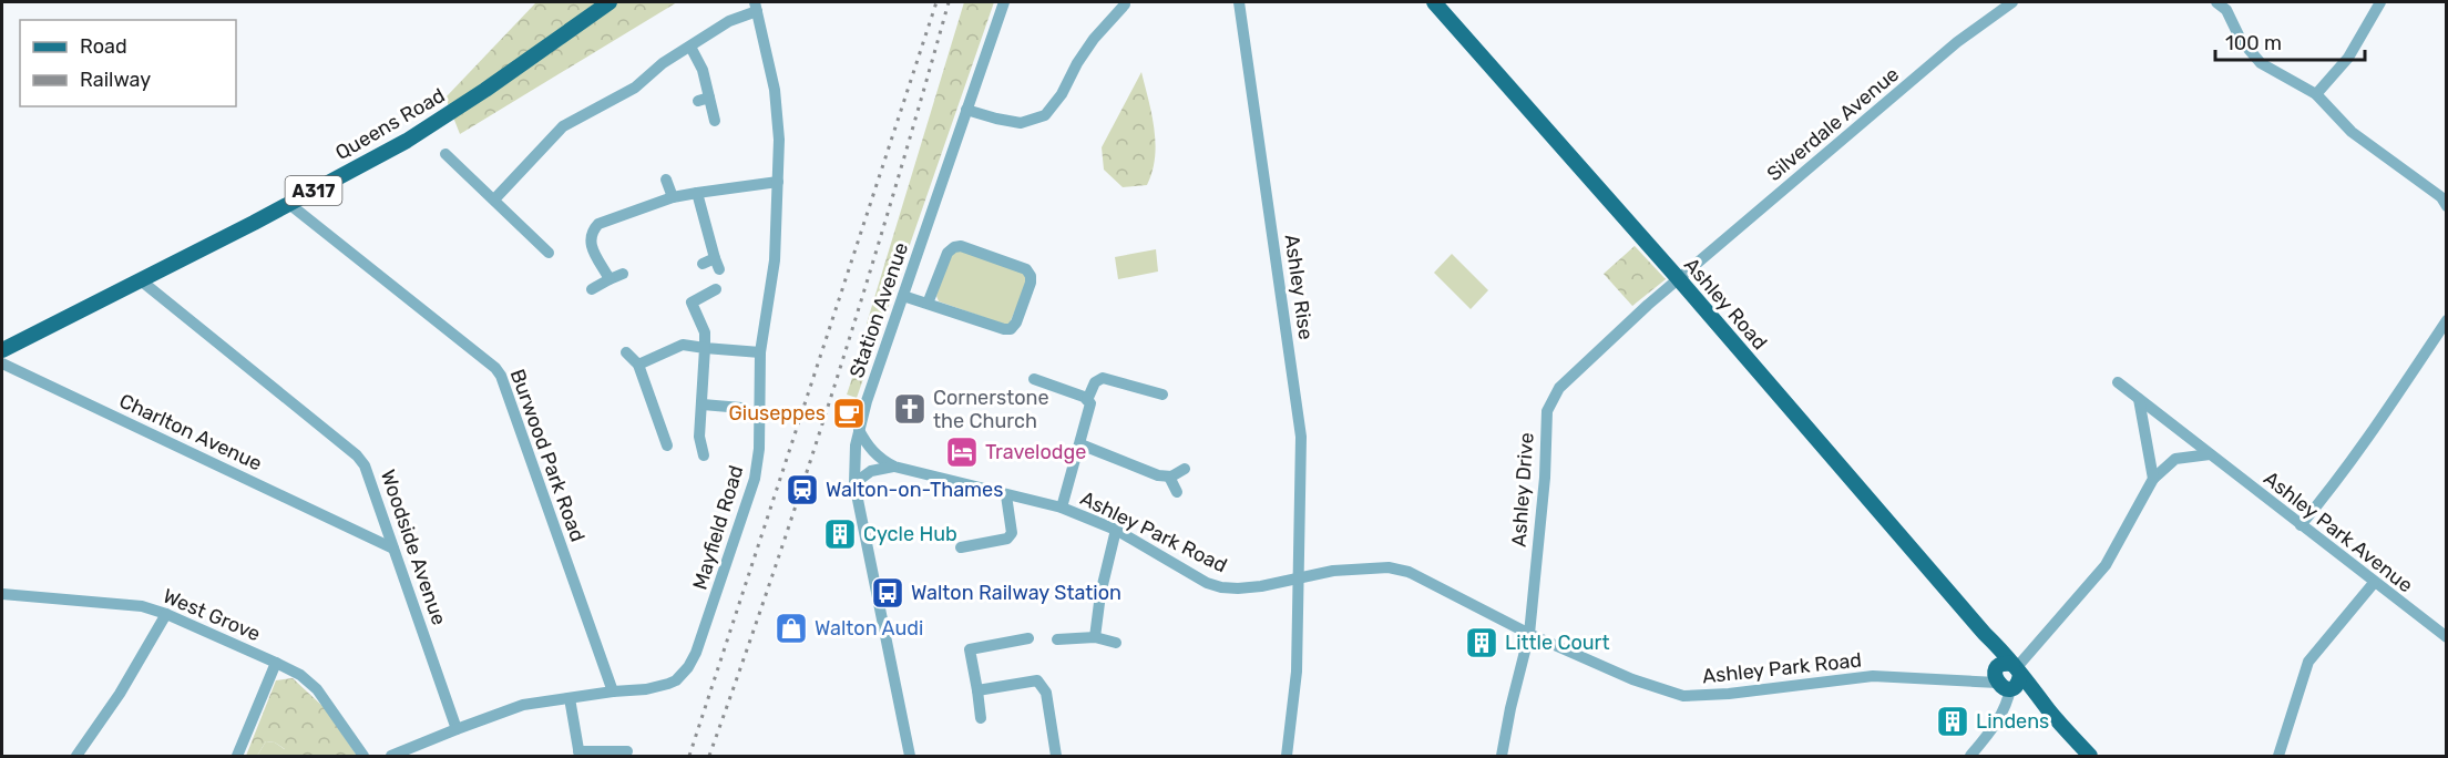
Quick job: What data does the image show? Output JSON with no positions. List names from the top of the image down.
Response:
{
  "streets": {
    "main road": ["Queens Road", "A317", "Ashley Road"],
    "street": [
      "Silverdale Avenue",
      "Ashley Rise",
      "Station Avenue",
      "Charlton Avenue",
      "Burwood Park Road",
      "Ashley Drive",
      "Mayfield Road",
      "Ashley Park Road",
      "Ashley Park Avenue",
      "Woodside Avenue",
      "West Grove"
    ]
  },
  "crossings": [
    ["Queens Road", "Burwood Park Road"],
    ["Queens Road", "Woodside Avenue"],
    ["Silverdale Avenue", "Ashley Road"],
    ["Silverdale Avenue", "Ashley Drive"],
    ["Ashley Rise", "Ashley Park Road"],
    ["Ashley Road", "Ashley Drive"],
    ["Ashley Road", "Ashley Park Road"],
    ["Station Avenue", "Ashley Park Road"],
    ["Charlton Avenue", "Woodside Avenue"],
    ["Burwood Park Road", "Mayfield Road"],
    ["Ashley Drive", "Ashley Park Road"],
    ["Mayfield Road", "Woodside Avenue"]
  ],
  "places": {
    "church": ["Cornerstone the Church"],
    "cafe": ["Giuseppes"],
    "hotel": ["Travelodge"],
    "station": ["Walton-on-Thames"],
    "building": ["Cycle Hub", "Little Court", "Lindens"],
    "bus stop": ["Walton Railway Station"],
    "shop": ["Walton Audi"]
  },
  "legend": ["Road", "Railway"],
  "scale_bar": "100 m"
}
